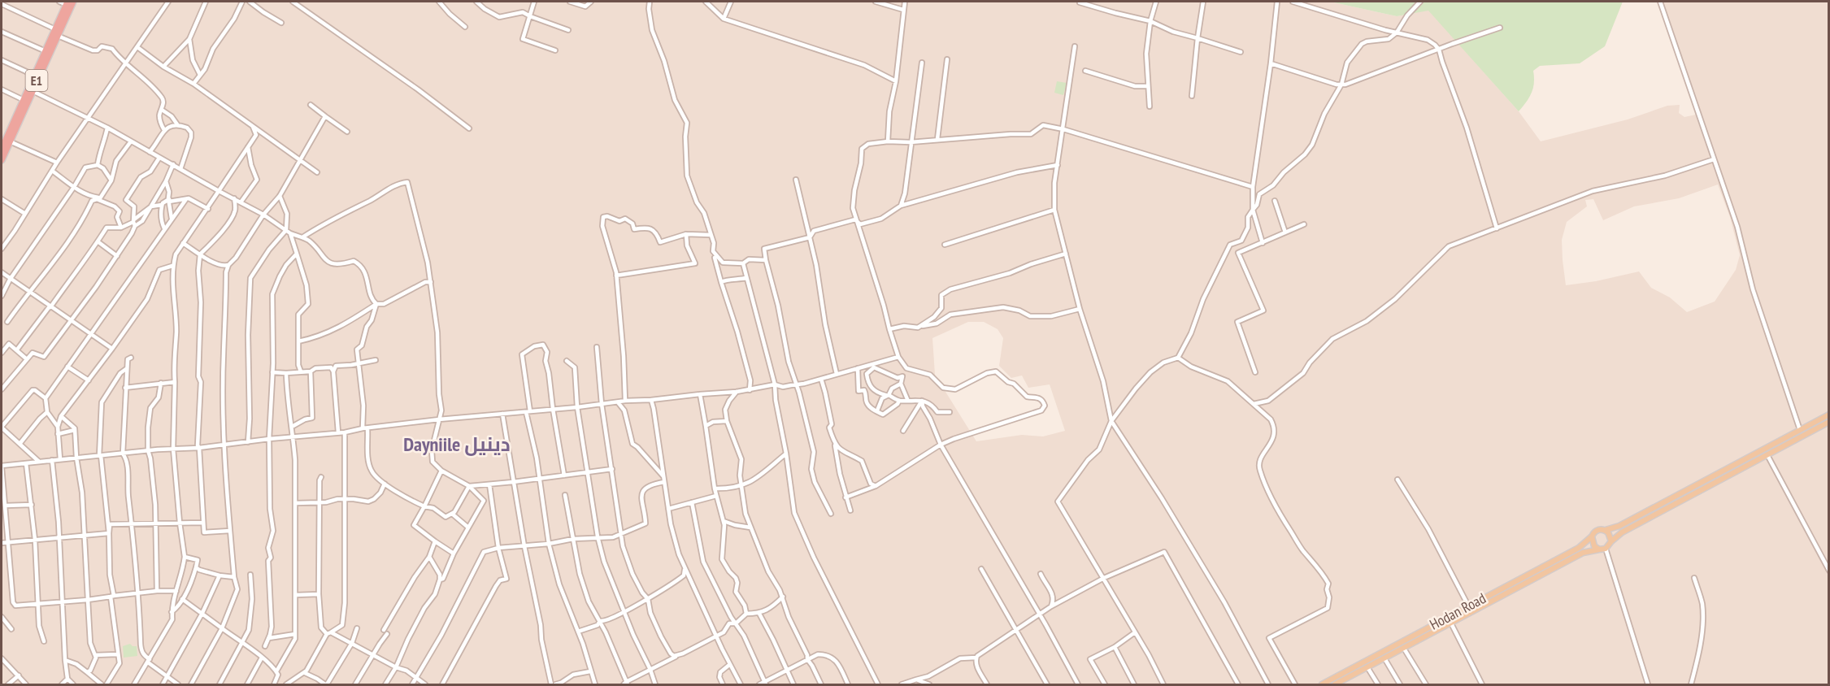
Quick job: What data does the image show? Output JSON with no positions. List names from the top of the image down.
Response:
{
  "streets": {
    "highway": ["E1"],
    "main road": ["Hodan Road"]
  },
  "districts": ["Dayniile دينيل"]
}
